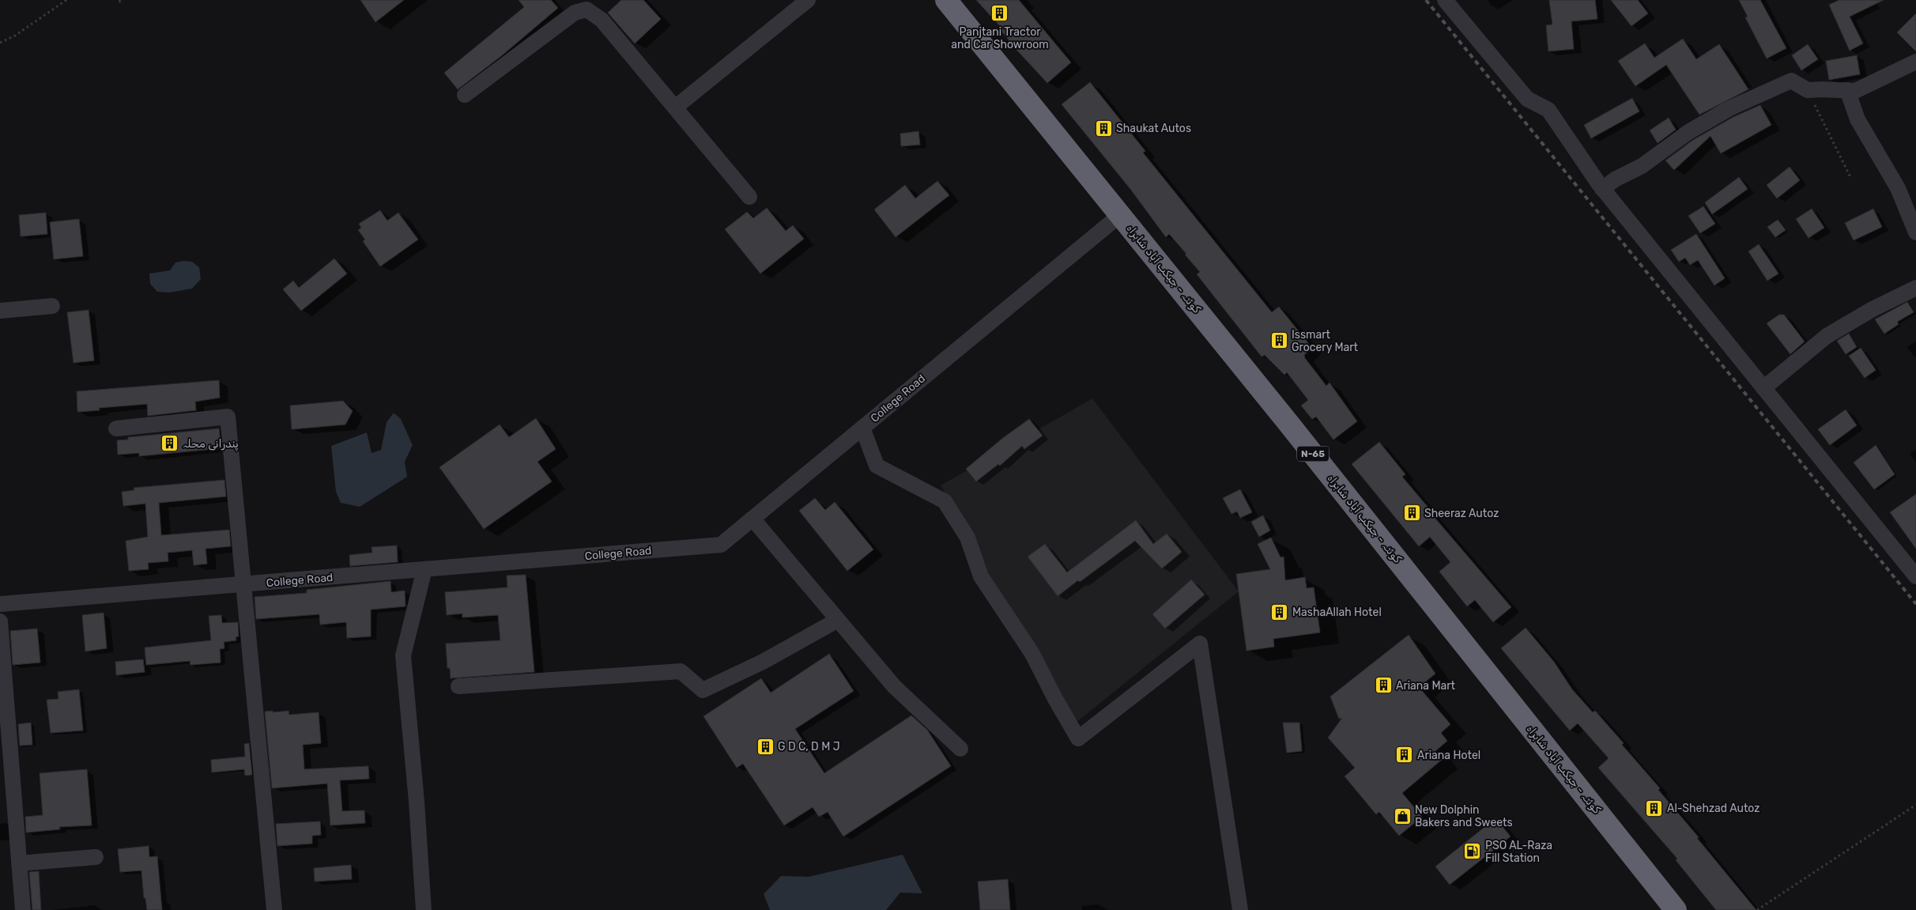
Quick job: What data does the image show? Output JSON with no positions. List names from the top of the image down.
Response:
{
  "streets": {
    "highway": ["کوئٹہ - جیکب آباد شاہراہ", "N-65"],
    "street": ["College Road"]
  },
  "crossings": [
    ["کوئٹہ - جیکب آباد شاہراہ", "College Road"]
  ],
  "places": {
    "building": [
      "Panjtani Tractor and Car Showroom",
      "Shaukat Autos",
      "Issmart Grocery Mart",
      "پندرانی محلہ",
      "Sheeraz Autoz",
      "MashaAllah Hotel",
      "Ariana Mart",
      "G D C, D M J",
      "Ariana Hotel",
      "Al-Shehzad Autoz"
    ],
    "shop": ["New Dolphin Bakers and Sweets"],
    "fuel station": ["PSO AL-Raza Fill Station"]
  }
}
